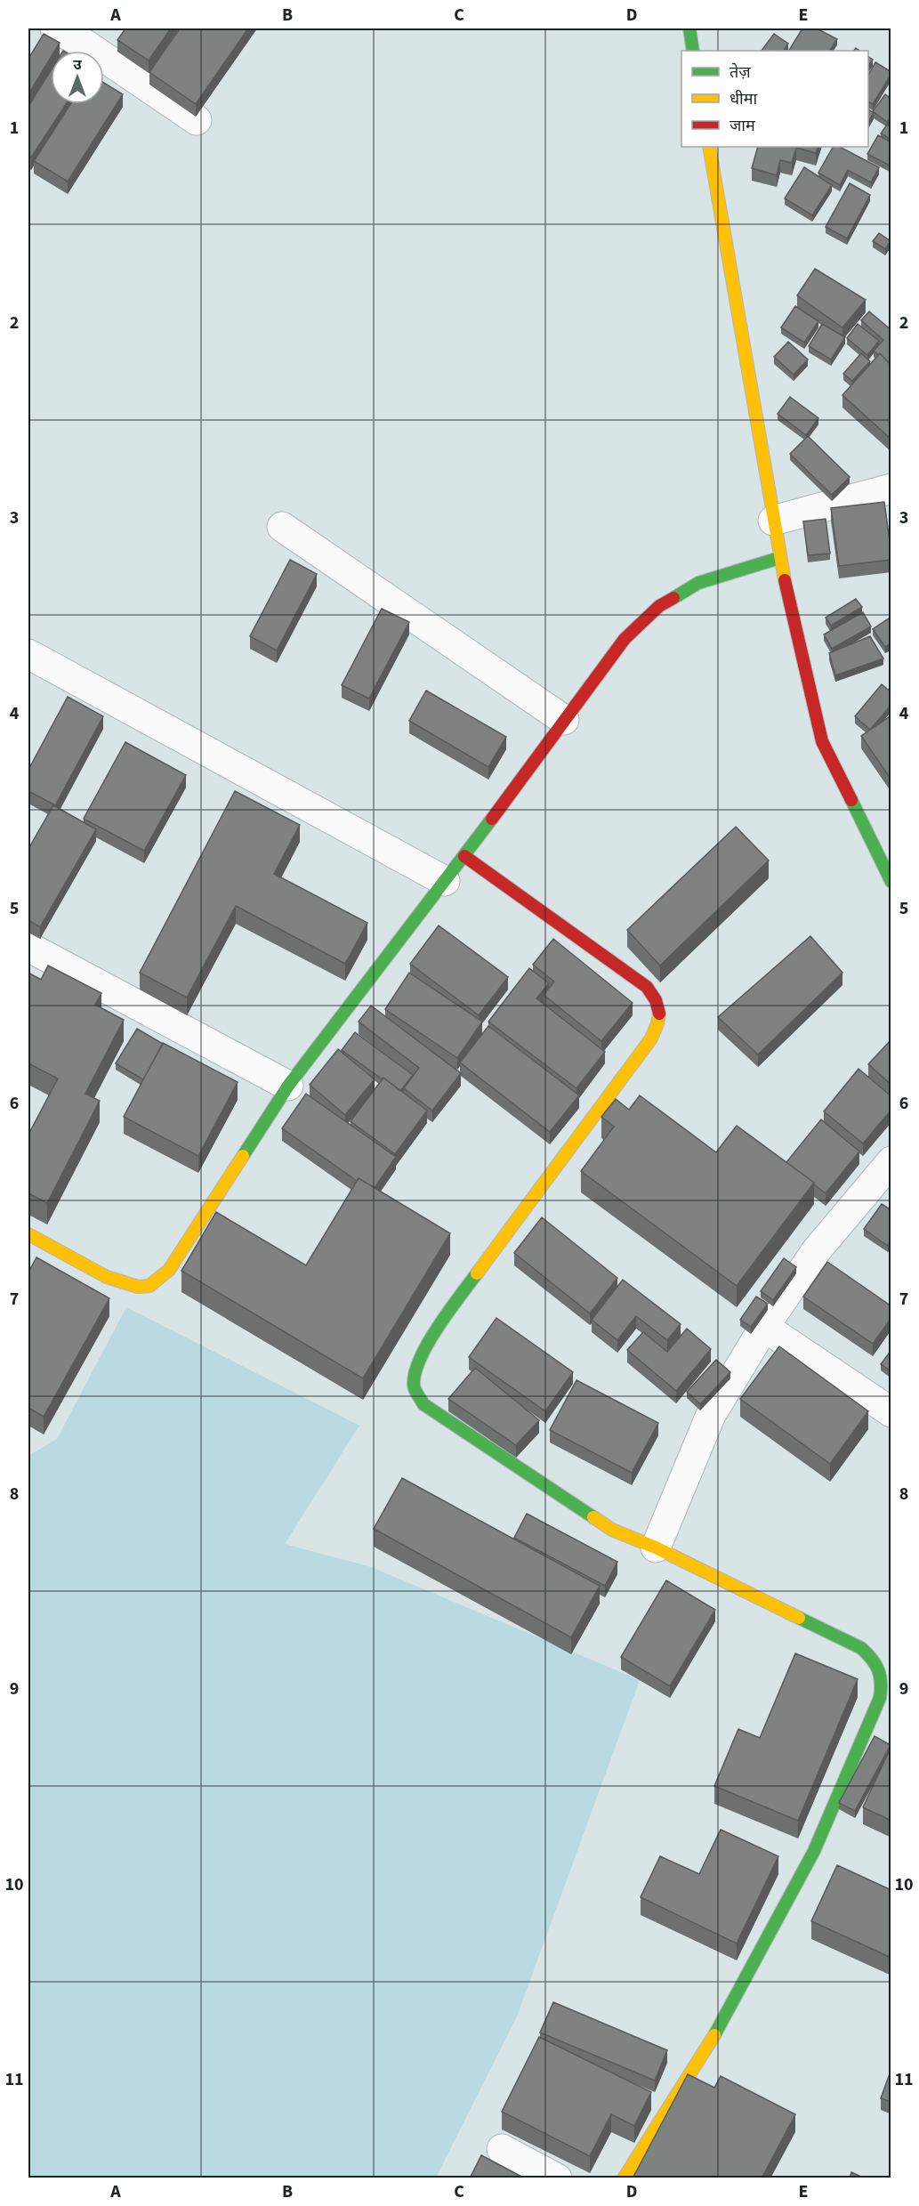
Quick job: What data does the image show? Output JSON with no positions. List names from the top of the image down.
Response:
{
  "legend": ["तेज़", "धीमा", "जाम"],
  "north": "top",
  "grid": {
    "columns": [
      "A",
      "B",
      "C",
      "D",
      "E"
    ],
    "rows": [
      "1",
      "2",
      "3",
      "4",
      "5",
      "6",
      "7",
      "8",
      "9",
      "10",
      "11"
    ]
  }
}
